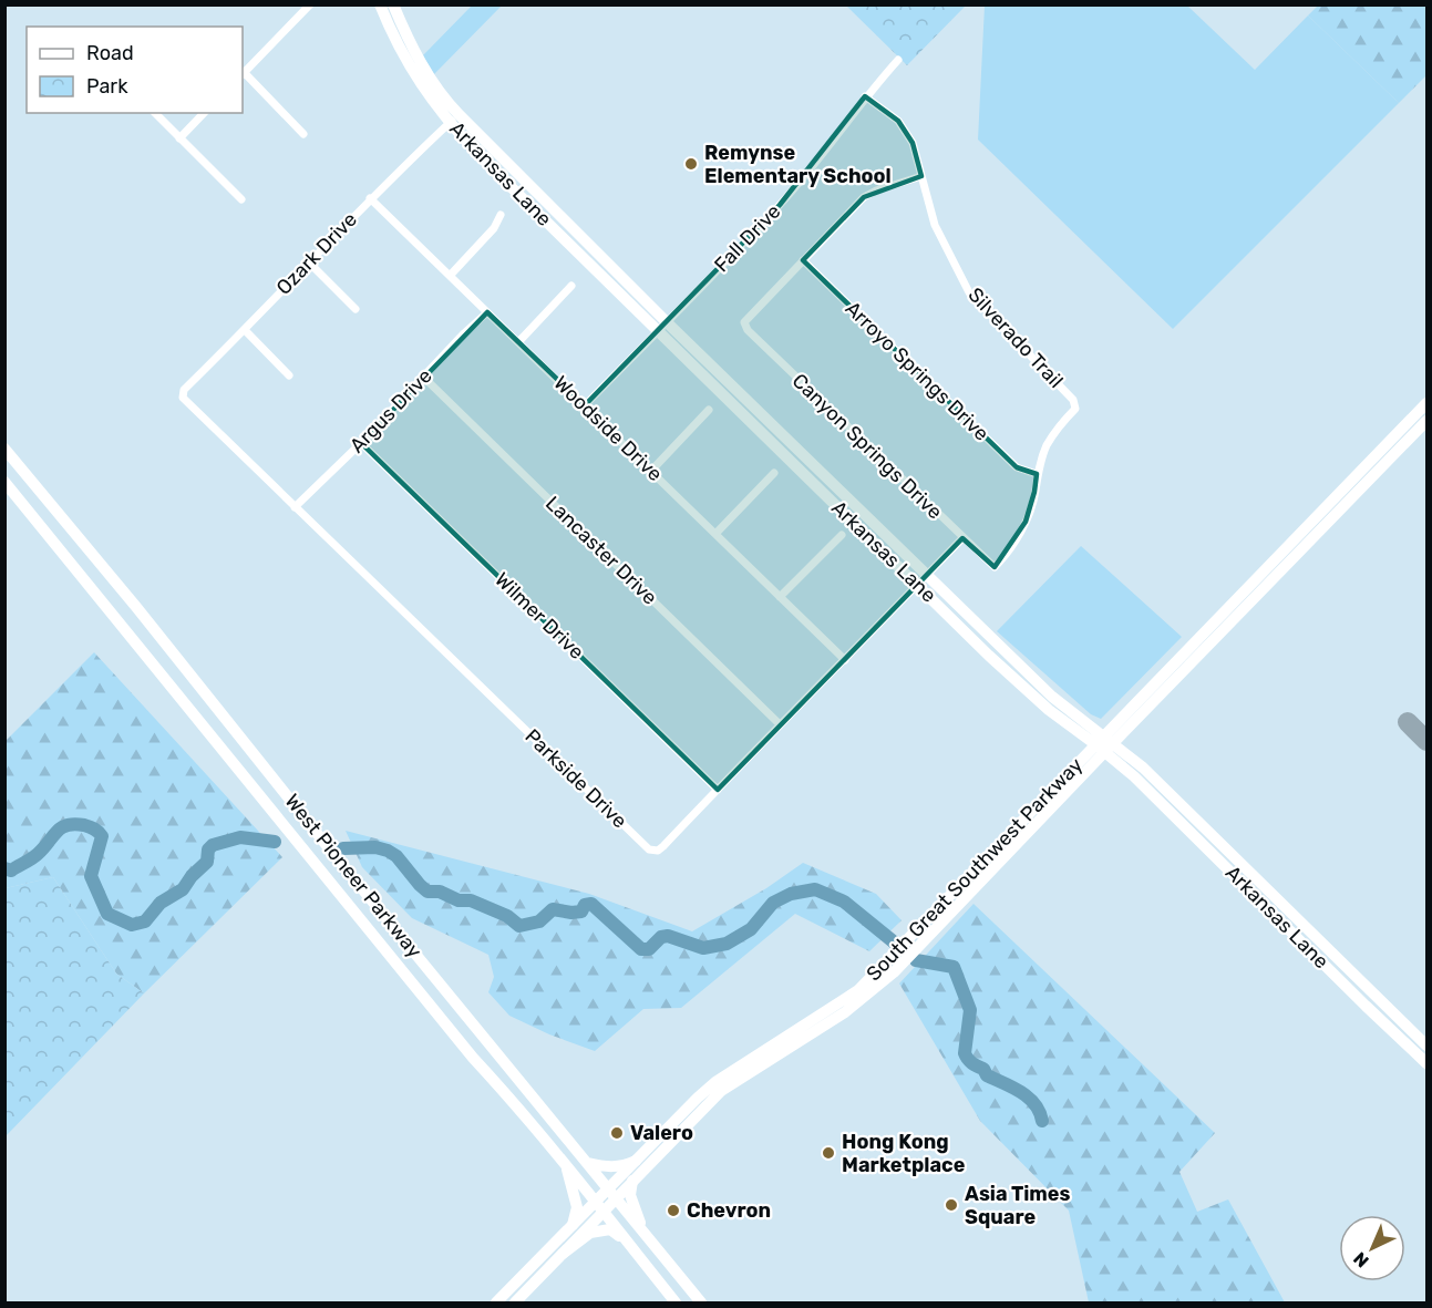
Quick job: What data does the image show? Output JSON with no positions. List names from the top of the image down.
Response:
{
  "streets": {
    "main road": ["Arkansas Lane", "South Great Southwest Parkway", "West Pioneer Parkway"],
    "street": [
      "Fall Drive",
      "Ozark Drive",
      "Silverado Trail",
      "Arroyo Springs Drive",
      "Argus Drive",
      "Woodside Drive",
      "Canyon Springs Drive",
      "Lancaster Drive",
      "Wilmer Drive",
      "Parkside Drive"
    ]
  },
  "crossings": [
    ["Arkansas Lane", "Fall Drive"],
    ["Arkansas Lane", "Ozark Drive"],
    ["Arkansas Lane", "Parkside Drive"],
    ["Arkansas Lane", "South Great Southwest Parkway"],
    ["Fall Drive", "Silverado Trail"],
    ["Fall Drive", "Woodside Drive"],
    ["Ozark Drive", "Woodside Drive"],
    ["Ozark Drive", "Parkside Drive"],
    ["Silverado Trail", "Arroyo Springs Drive"],
    ["Silverado Trail", "Canyon Springs Drive"],
    ["Arroyo Springs Drive", "Canyon Springs Drive"],
    ["Argus Drive", "Woodside Drive"],
    ["Argus Drive", "Lancaster Drive"],
    ["Argus Drive", "Wilmer Drive"],
    ["Argus Drive", "Parkside Drive"],
    ["Woodside Drive", "Parkside Drive"],
    ["Canyon Springs Drive", "Parkside Drive"],
    ["Lancaster Drive", "Parkside Drive"],
    ["Wilmer Drive", "Parkside Drive"],
    ["South Great Southwest Parkway", "West Pioneer Parkway"]
  ],
  "places": [
    "Remynse Elementary School",
    "Valero",
    "Hong Kong Marketplace",
    "Asia Times Square",
    "Chevron"
  ],
  "legend": ["Road", "Park"],
  "north": "bottom left"
}
